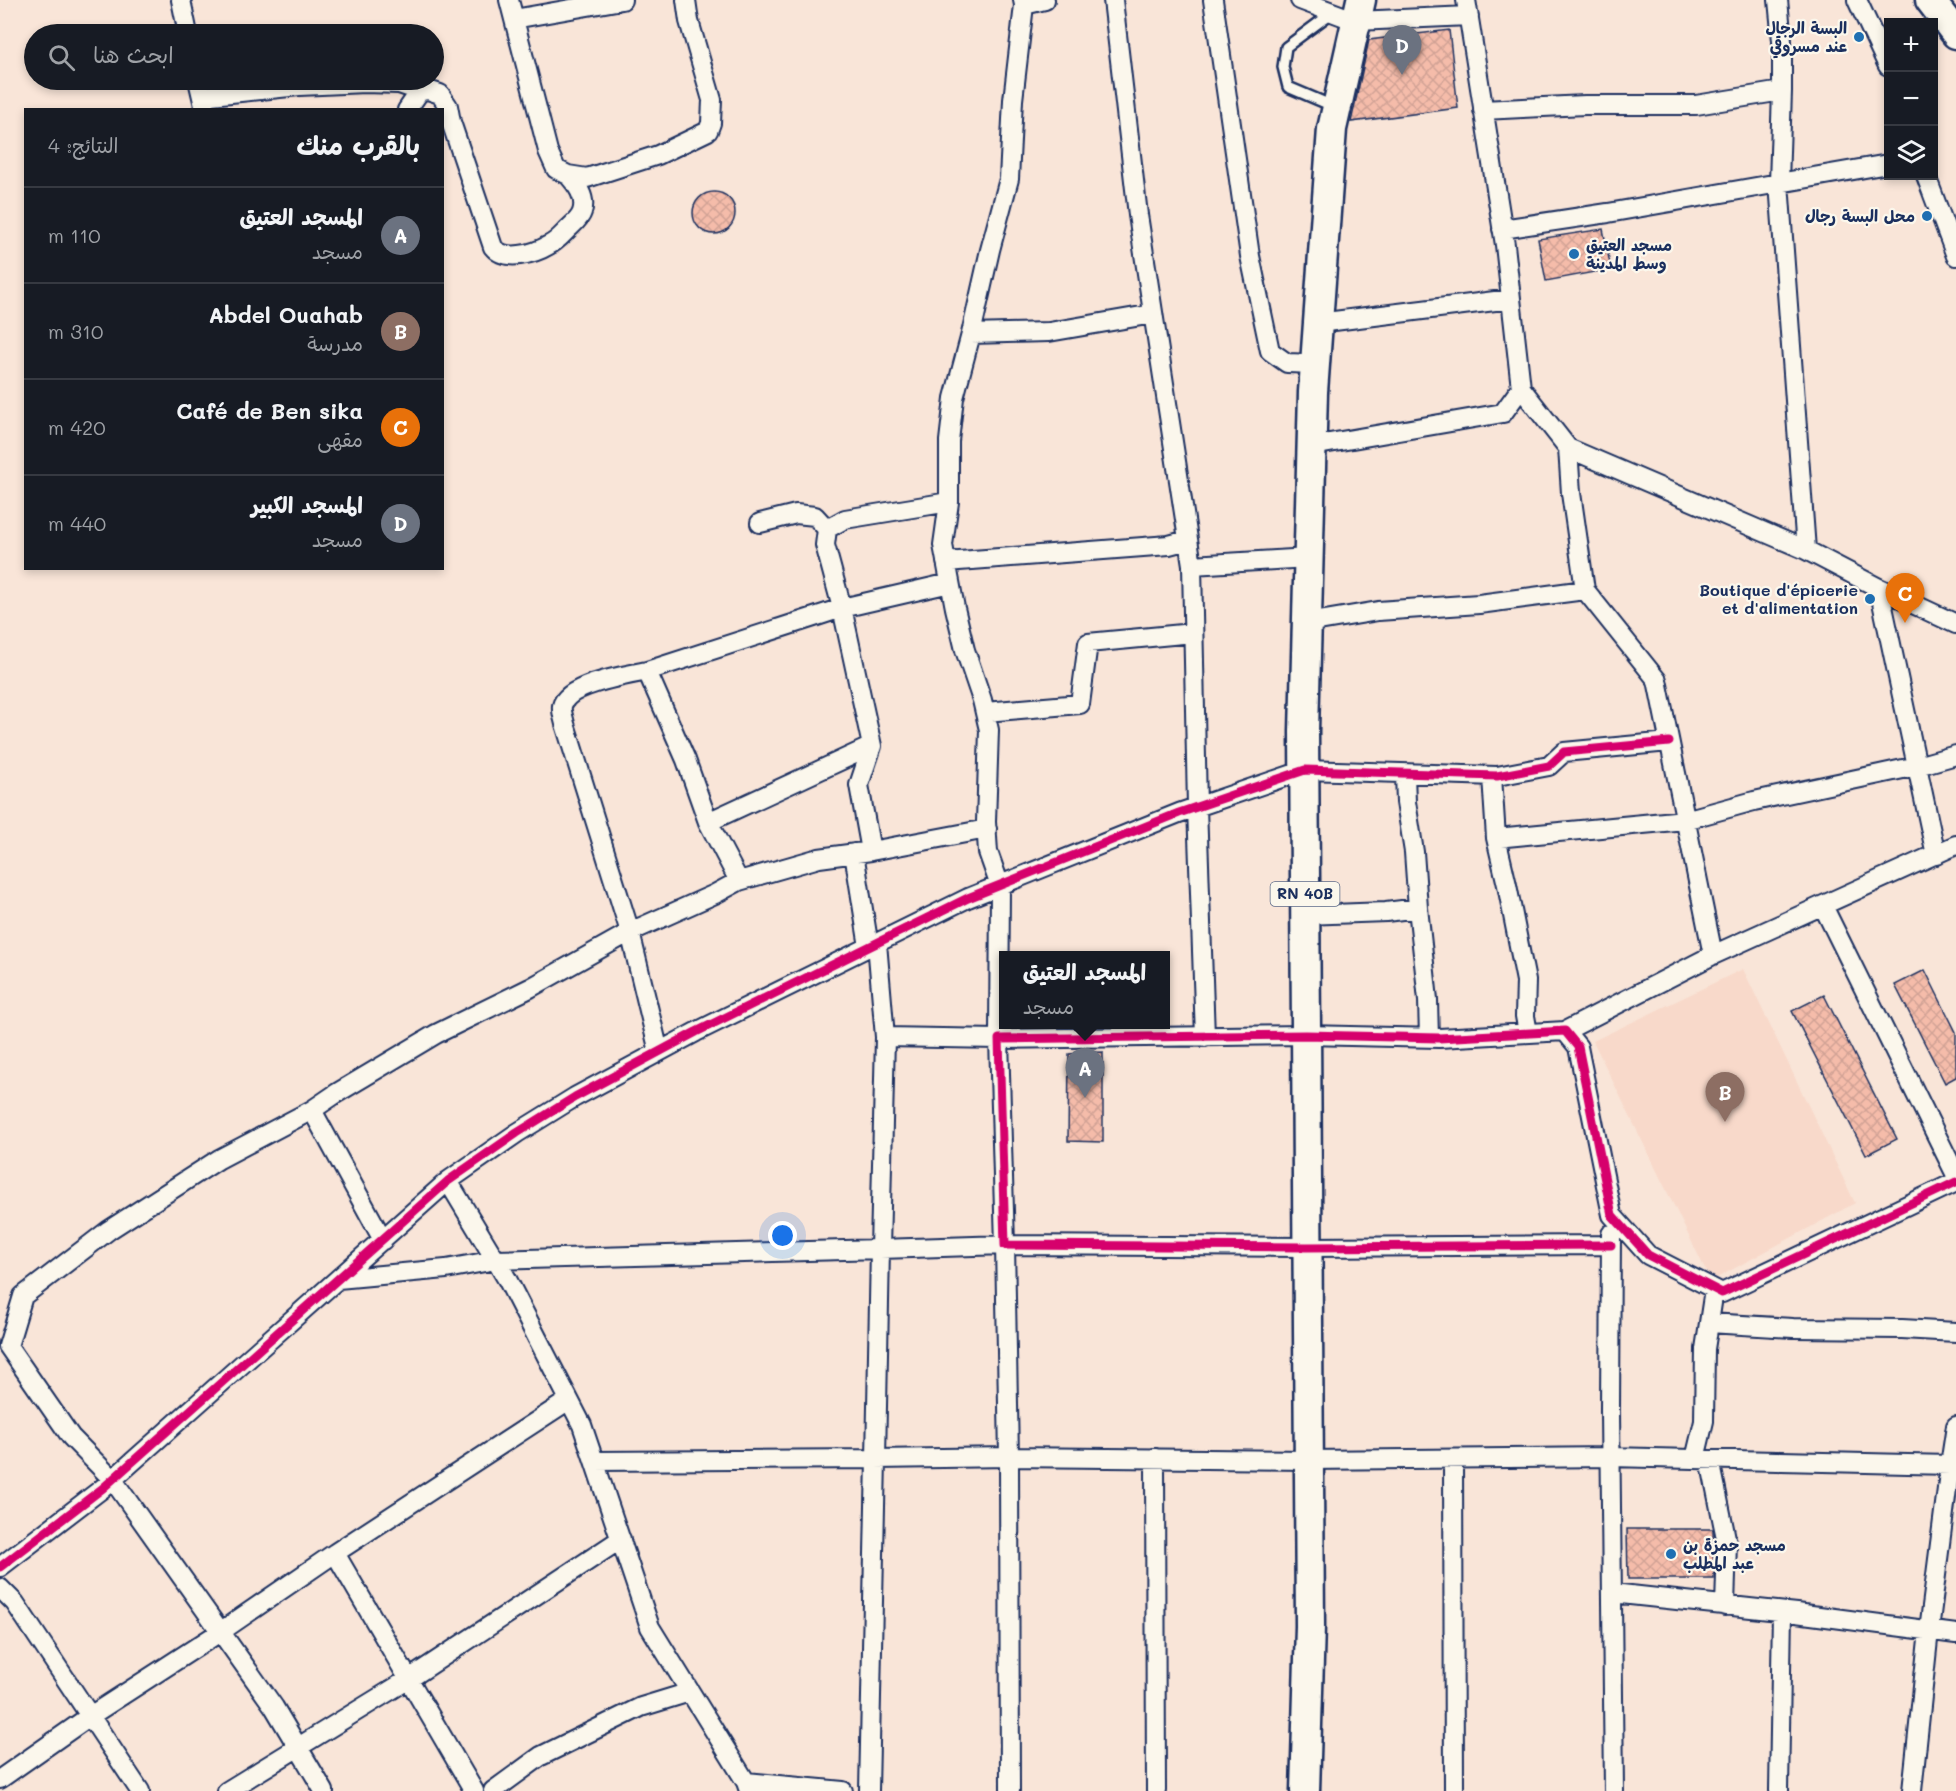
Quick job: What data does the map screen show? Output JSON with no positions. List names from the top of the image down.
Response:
{
  "streets": {
    "main road": ["RN 40B"]
  },
  "places": [
    "البسة الرجال عند مسروقي",
    "محل البسة رجال",
    "مسجد العتيق وسط المدينة",
    "Boutique d'épicerie et d'alimentation",
    "مسجد حمزة بن عبد المطلب"
  ],
  "page": {
    "map_buttons": ["+", "−"],
    "search": "ابحث هنا",
    "pins": [
      "D",
      "C",
      "A",
      "B"
    ],
    "heading": ["بالقرب منك", "النتائج: 4"],
    "list": [
      {
        "mark": "A",
        "name": "المسجد العتيق",
        "note": "مسجد",
        "value": "110 m"
      },
      {
        "mark": "B",
        "name": "Abdel Ouahab",
        "note": "مدرسة",
        "value": "310 m"
      },
      {
        "mark": "C",
        "name": "Café de Ben sika",
        "note": "مقهى",
        "value": "420 m"
      },
      {
        "mark": "D",
        "name": "المسجد الكبير",
        "note": "مسجد",
        "value": "440 m"
      }
    ],
    "popup": ["المسجد العتيق", "مسجد"]
  }
}
